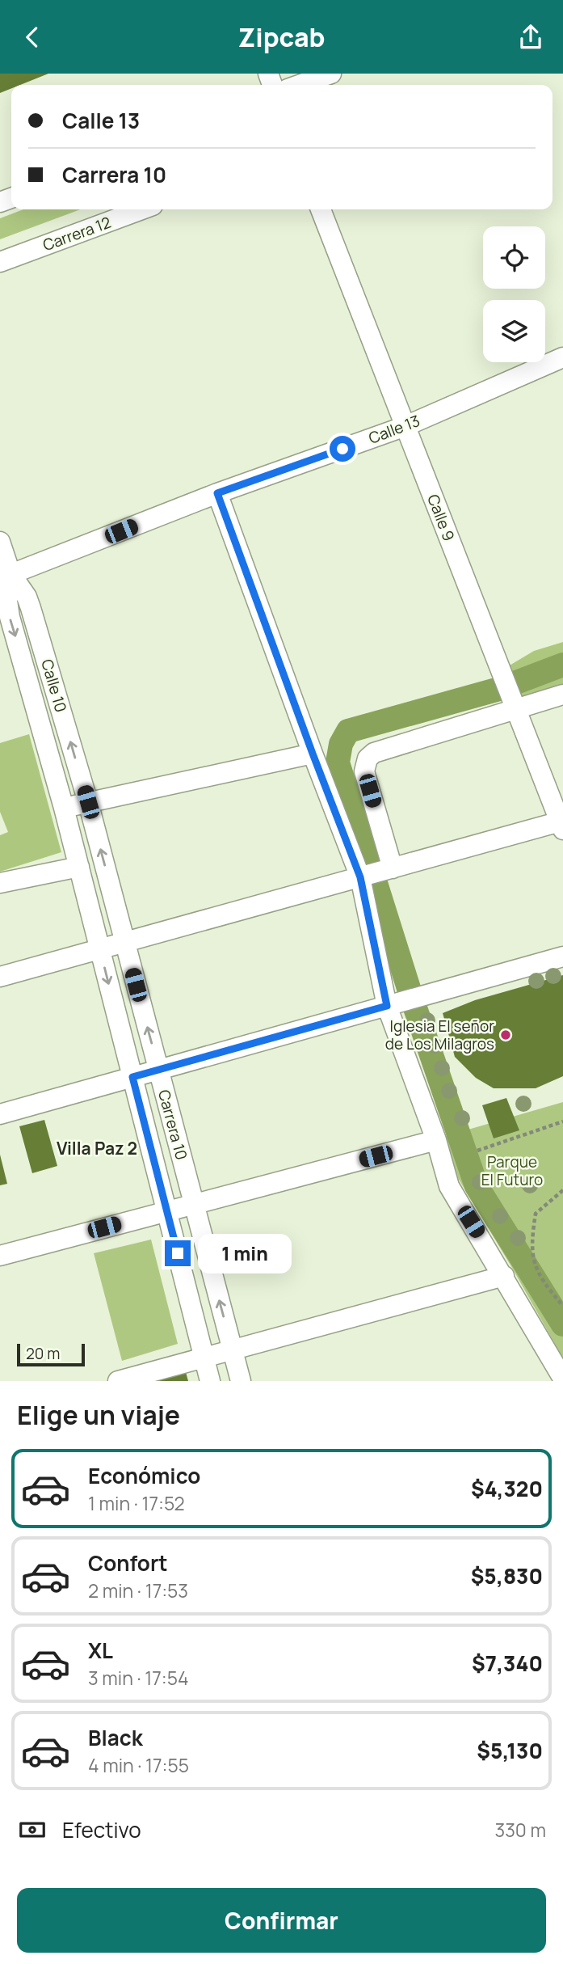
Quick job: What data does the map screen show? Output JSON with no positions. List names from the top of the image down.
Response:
{
  "streets": {
    "street": [
      "Carrera 12",
      "Calle 13",
      "Calle 9",
      "Calle 10",
      "Carrera 10"
    ]
  },
  "crossings": [
    ["Calle 13", "Calle 9"],
    ["Calle 13", "Calle 10"],
    ["Calle 10", "Carrera 10"]
  ],
  "districts": ["Villa Paz 2"],
  "parks": ["Parque El Futuro"],
  "places": ["Iglesia El señor de Los Milagros"],
  "scale_bar": "20 m",
  "page": {
    "header": "Zipcab",
    "banner": ["Calle 13", "Carrera 10"],
    "bubble": "1 min",
    "scale": "20 m",
    "heading": "Elige un viaje",
    "list": [
      {
        "name": "Económico",
        "note": "1 min · 17:52",
        "value": "$4,320"
      },
      {
        "name": "Confort",
        "note": "2 min · 17:53",
        "value": "$5,830"
      },
      {
        "name": "XL",
        "note": "3 min · 17:54",
        "value": "$7,340"
      },
      {
        "name": "Black",
        "note": "4 min · 17:55",
        "value": "$5,130"
      }
    ],
    "pay": ["Efectivo", "330 m"],
    "buttons": "Confirmar"
  }
}
